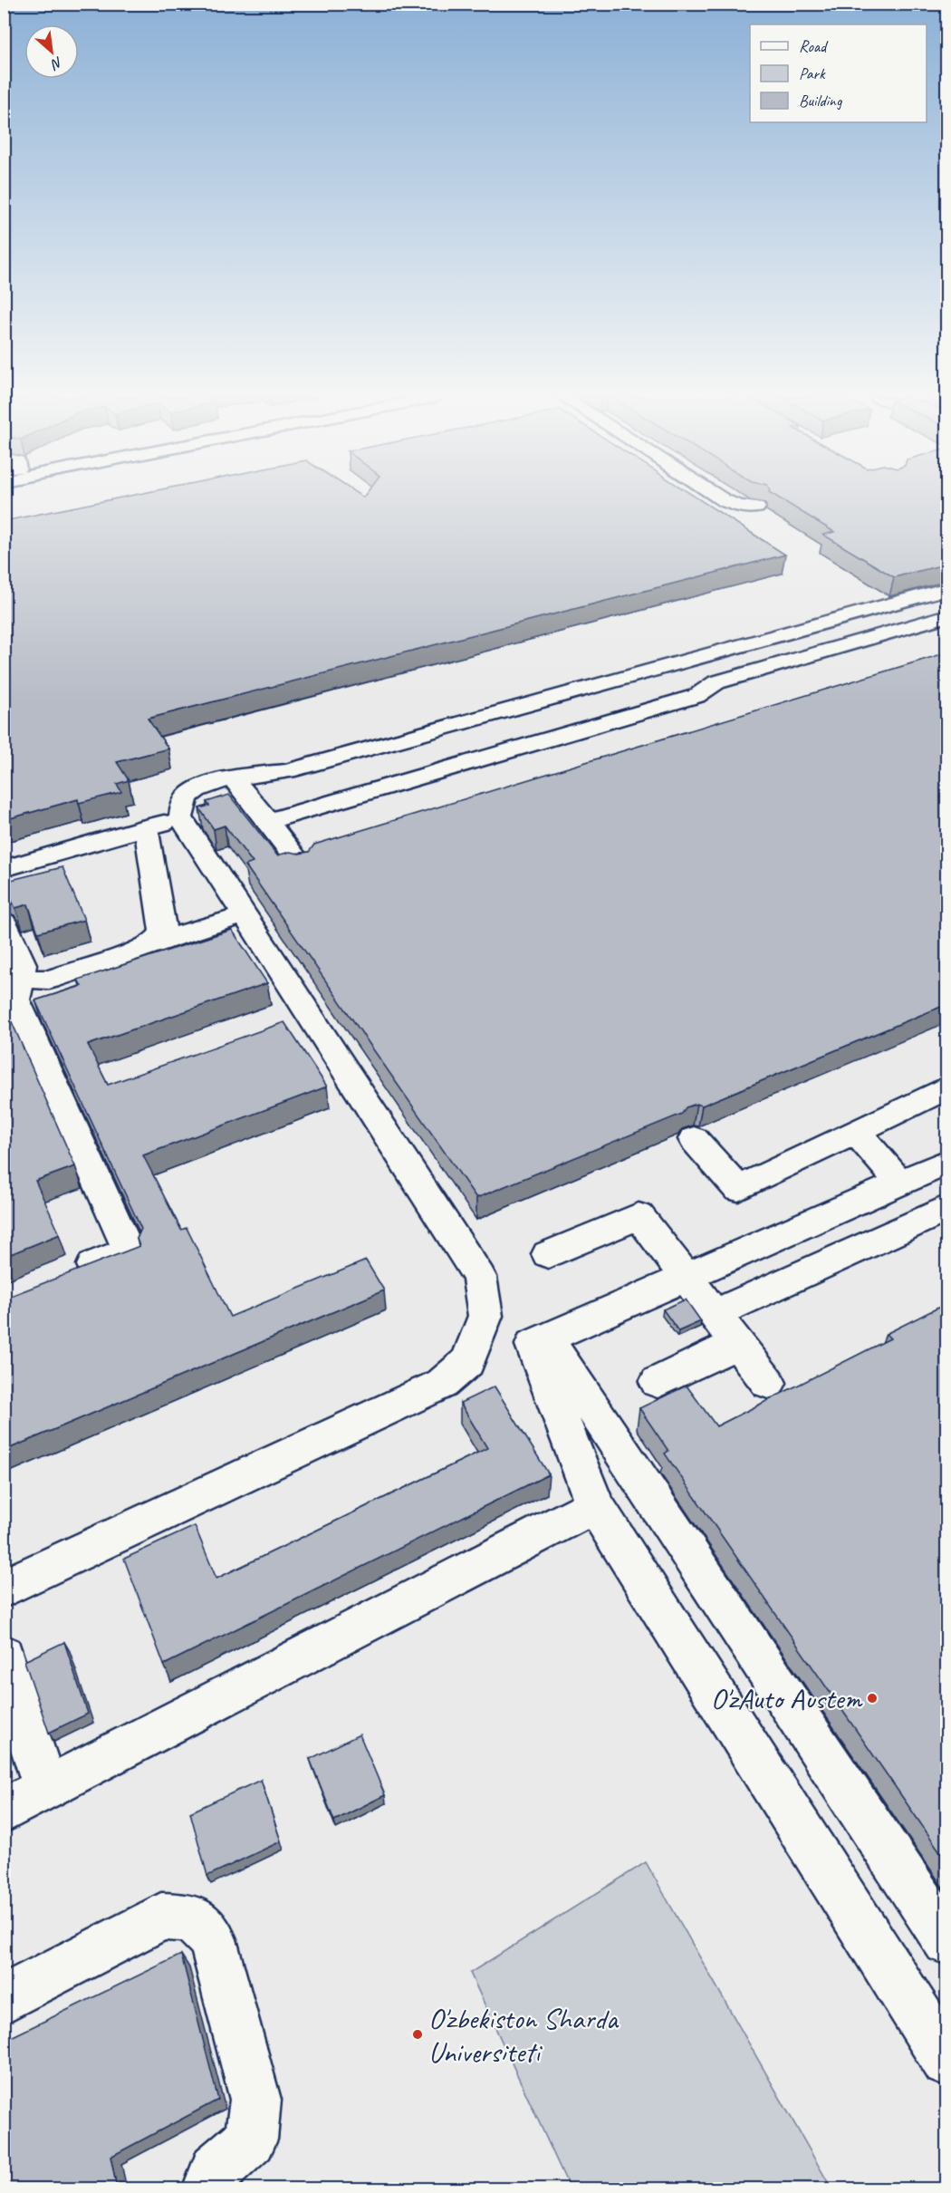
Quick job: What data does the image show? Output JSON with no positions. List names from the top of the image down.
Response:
{
  "places": ["O'zAuto Austem", "O'zbekiston Sharda Universiteti"],
  "legend": ["Road", "Park", "Building"],
  "north": "bottom right"
}
